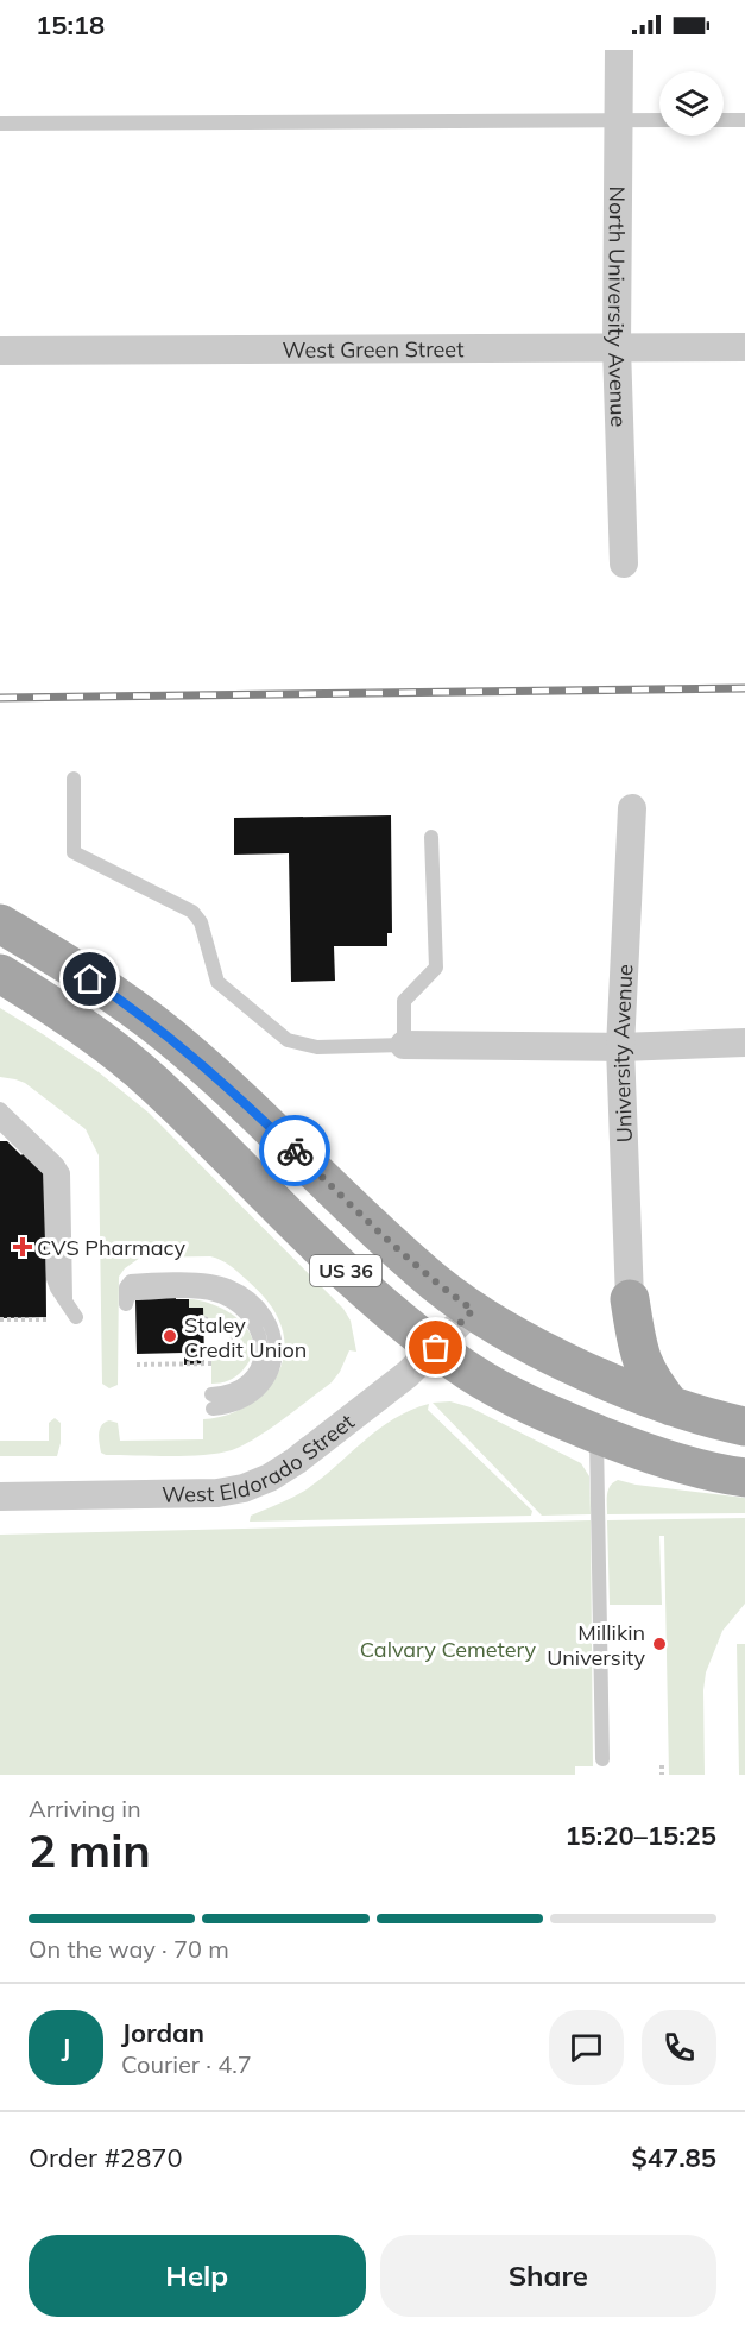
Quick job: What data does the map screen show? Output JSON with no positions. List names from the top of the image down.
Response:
{
  "streets": {
    "main road": ["US 36"],
    "street": [
      "North University Avenue",
      "West Green Street",
      "University Avenue",
      "West Eldorado Street"
    ]
  },
  "crossings": [
    ["North University Avenue", "West Green Street"],
    ["US 36", "West Eldorado Street"]
  ],
  "parks": ["Calvary Cemetery"],
  "places": {
    "health": ["CVS Pharmacy"],
    "other": ["Staley Credit Union", "Millikin University"]
  },
  "page": {
    "status": "15:18",
    "heading": ["2 min", "Arriving in", "15:20–15:25"],
    "panel": [
      "Jordan",
      "Courier · 4.7",
      "Order #2870",
      "$47.85"
    ],
    "bar": "On the way · 70 m",
    "round": "J",
    "buttons": ["Help", "Share"]
  }
}
